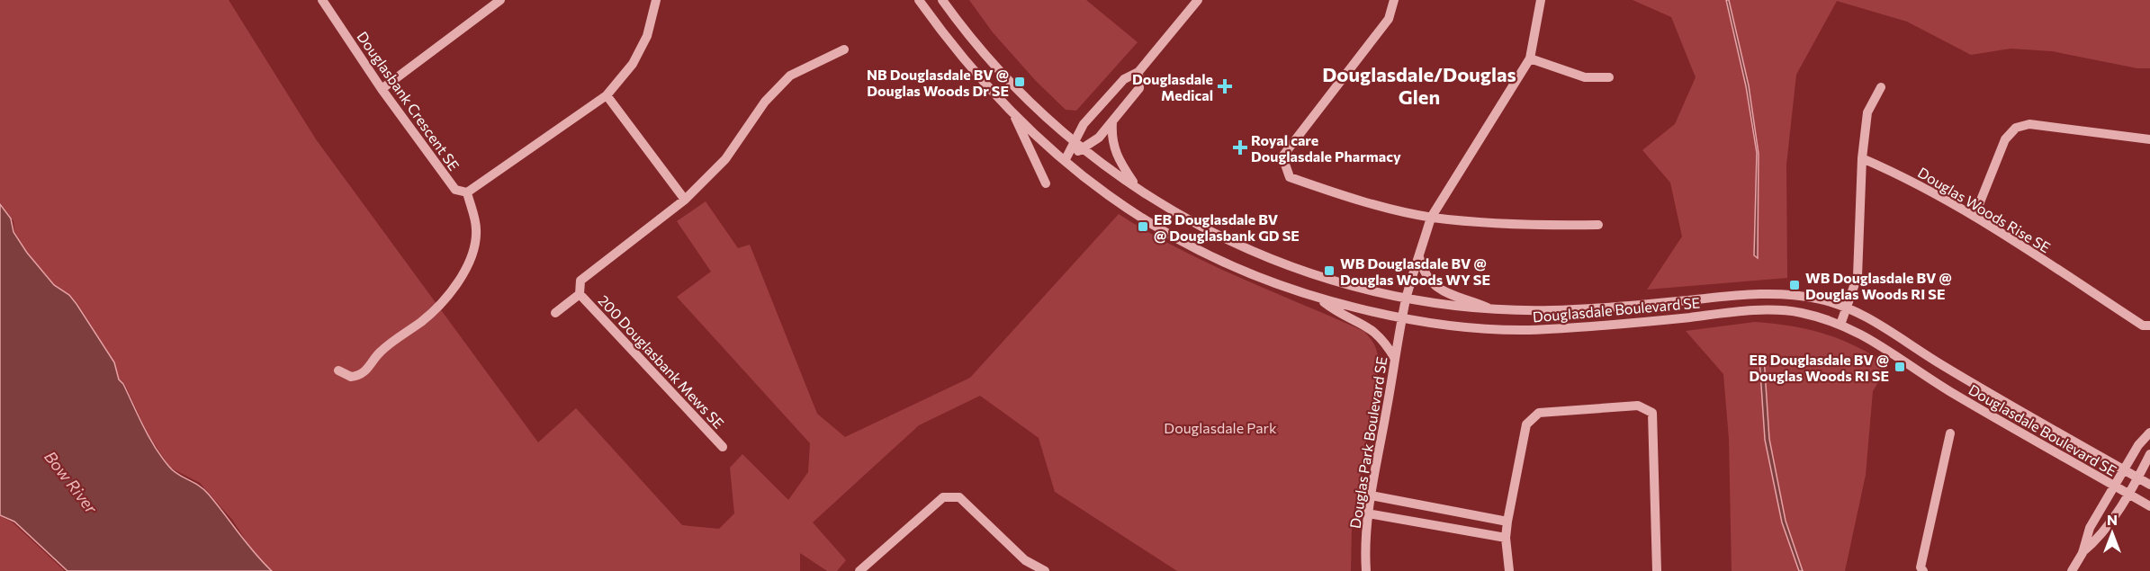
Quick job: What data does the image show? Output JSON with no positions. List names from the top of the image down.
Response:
{
  "streets": {
    "street": [
      "Douglasbank Crescent SE",
      "Douglas Woods Rise SE",
      "Douglasdale Boulevard SE",
      "200 Douglasbank Mews SE",
      "Douglas Park Boulevard SE"
    ]
  },
  "crossings": [
    ["Douglasdale Boulevard SE", "Douglas Park Boulevard SE"]
  ],
  "districts": ["Douglasdale/Douglas Glen"],
  "water": ["Bow River"],
  "parks": ["Douglasdale Park"],
  "places": {
    "transit": [
      "NB Douglasdale BV @ Douglas Woods Dr SE",
      "EB Douglasdale BV @ Douglasbank GD SE",
      "WB Douglasdale BV @ Douglas Woods WY SE",
      "WB Douglasdale BV @ Douglas Woods RI SE",
      "EB Douglasdale BV @ Douglas Woods RI SE"
    ],
    "health": ["Douglasdale Medical", "Royal care Douglasdale Pharmacy"]
  },
  "north": "top"
}
